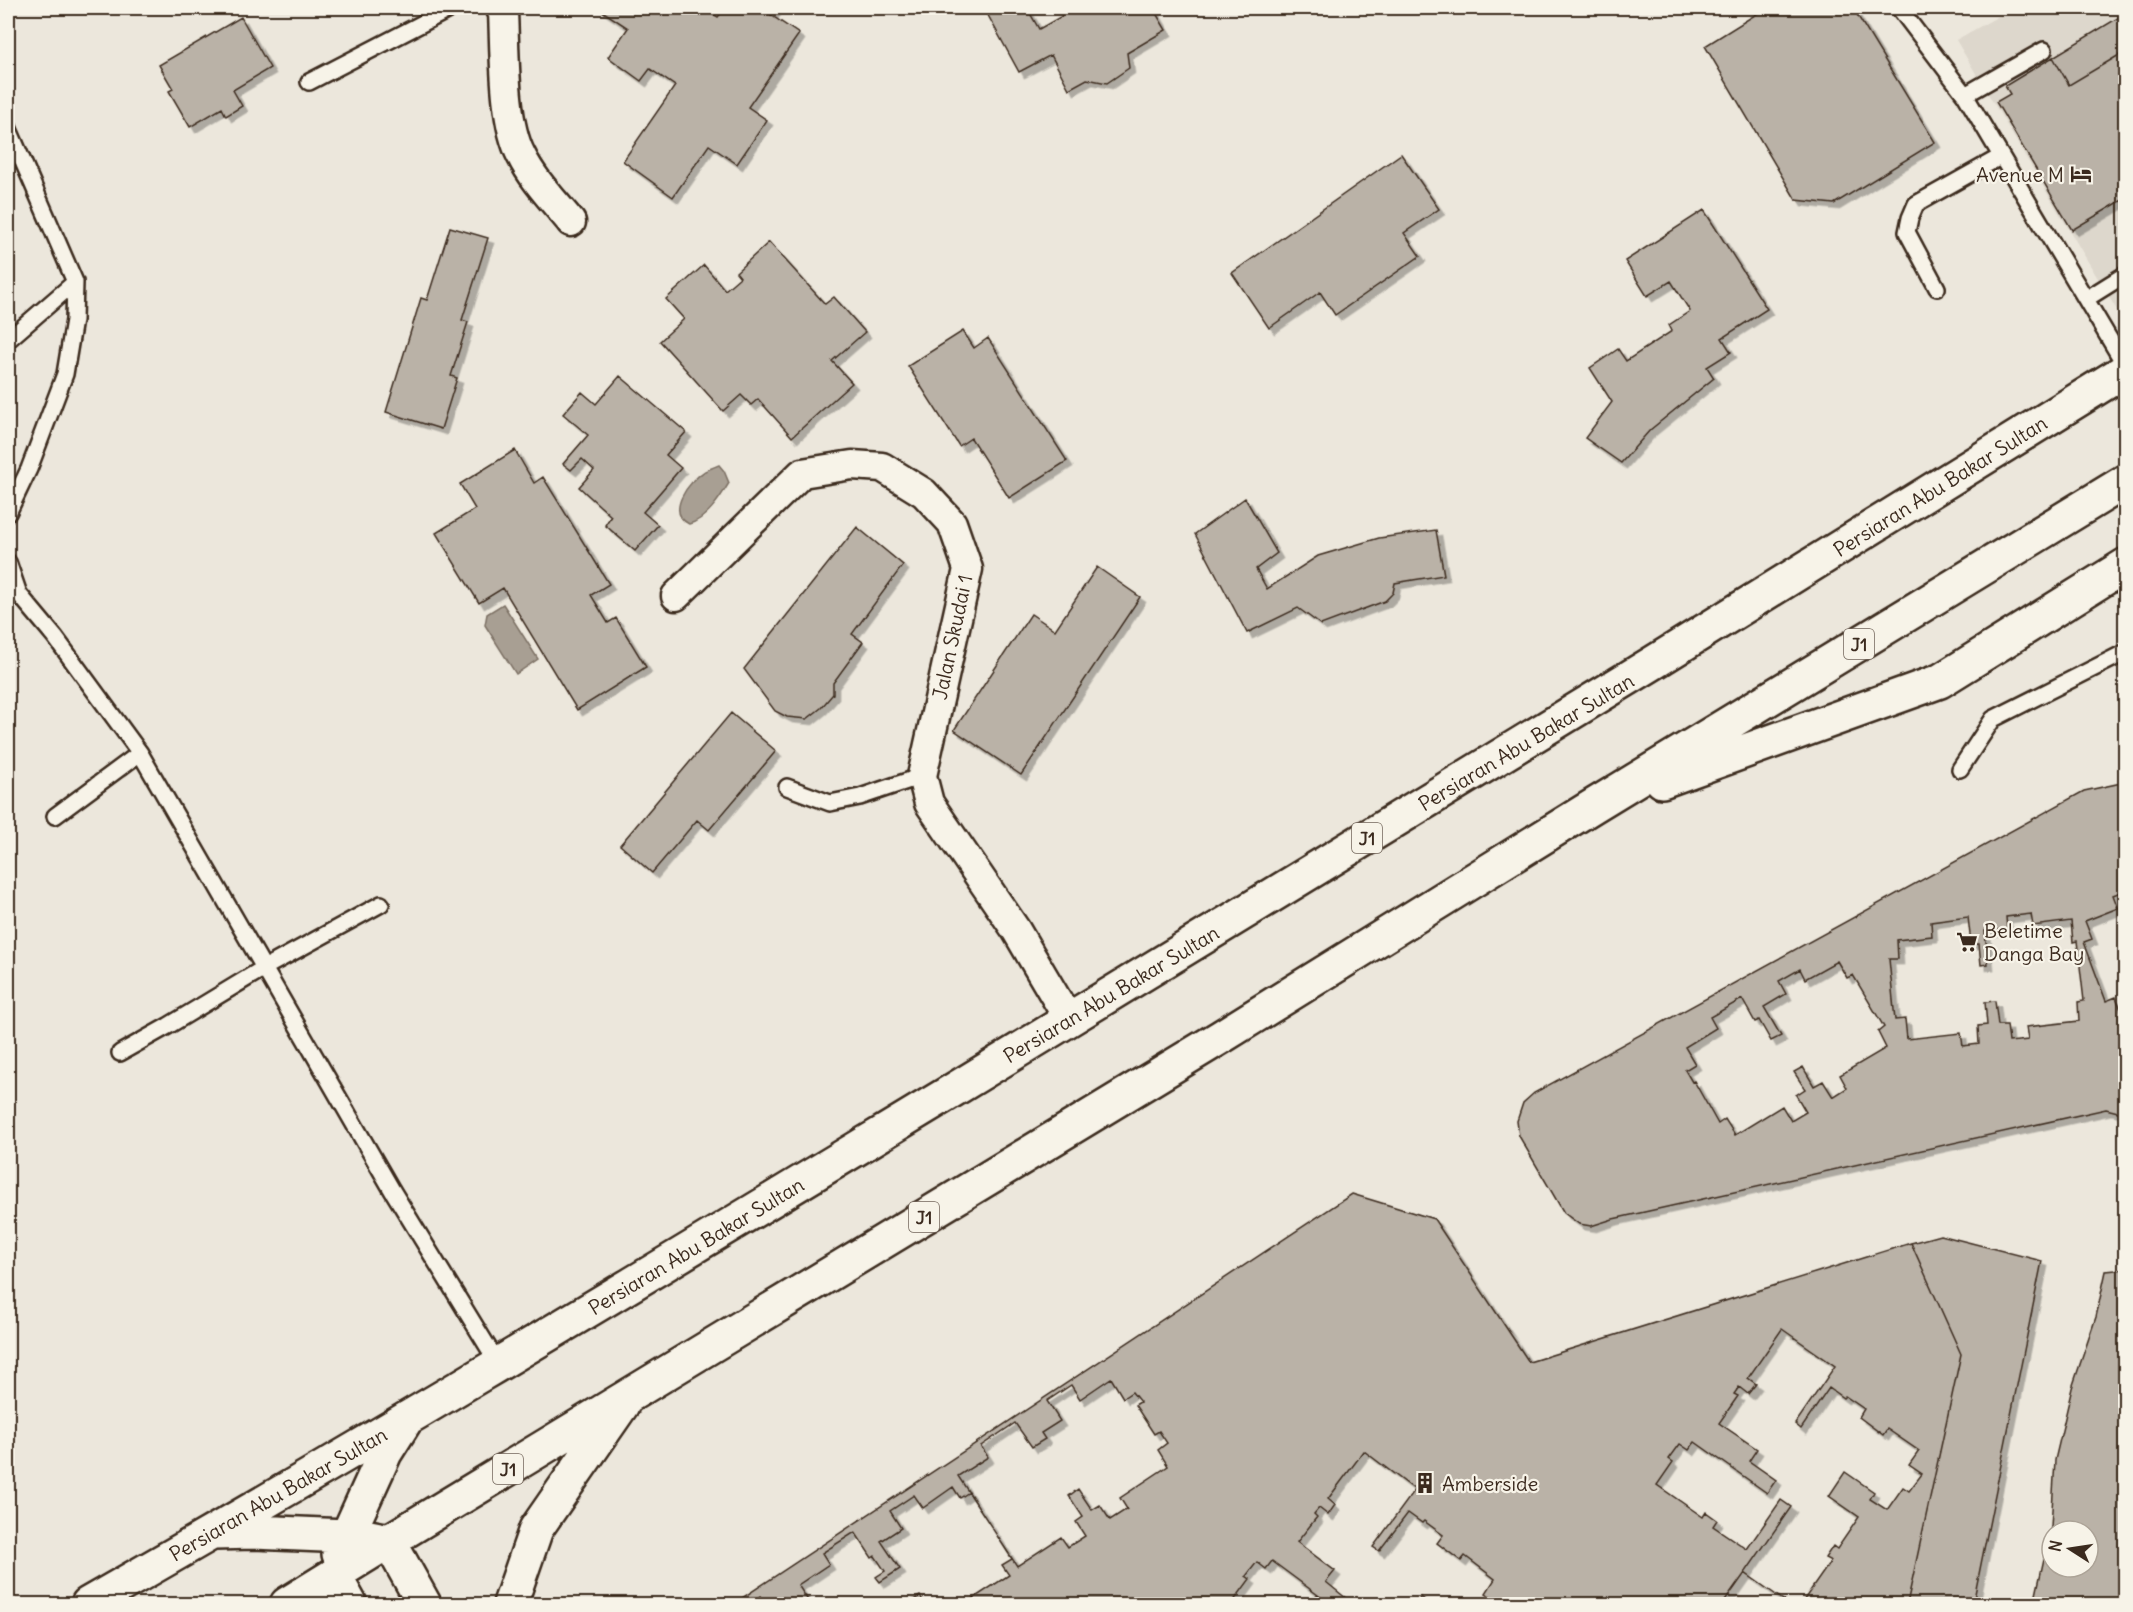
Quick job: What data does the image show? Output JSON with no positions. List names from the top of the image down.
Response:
{
  "streets": {
    "main road": ["Persiaran Abu Bakar Sultan", "J1"],
    "street": ["Jalan Skudai 1"]
  },
  "crossings": [
    ["Persiaran Abu Bakar Sultan", "Jalan Skudai 1"]
  ],
  "places": {
    "hotel": ["Avenue M"],
    "supermarket": ["Beletime Danga Bay"],
    "building": ["Amberside"]
  },
  "north": "left"
}
